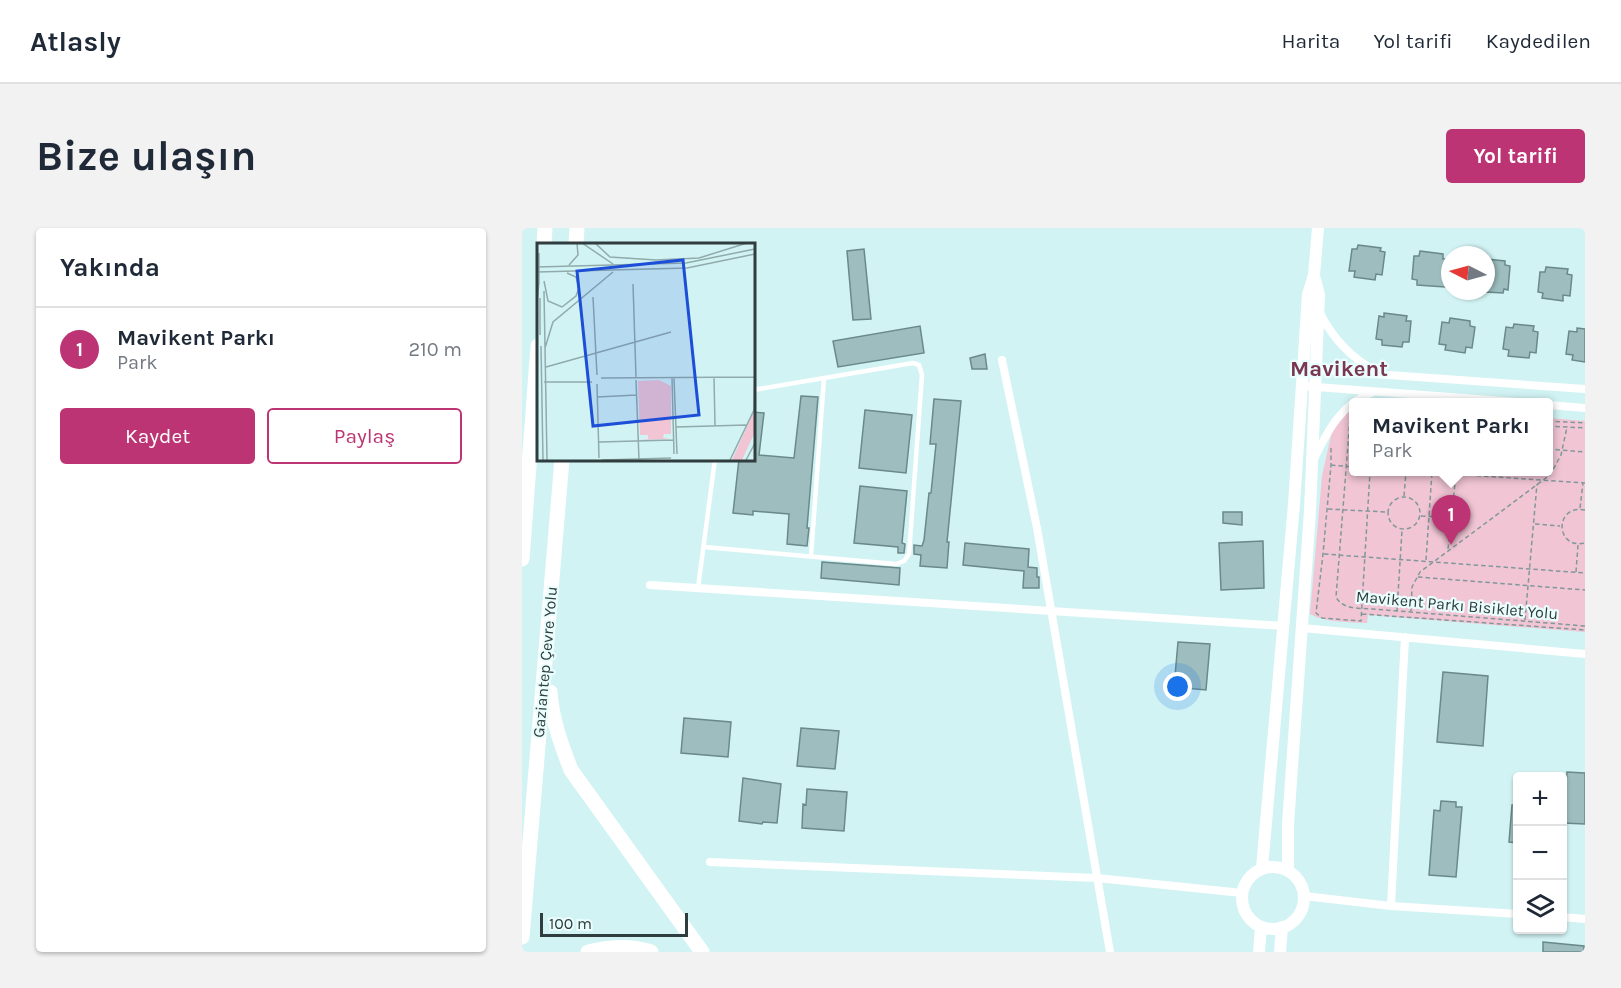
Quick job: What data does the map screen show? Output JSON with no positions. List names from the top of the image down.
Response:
{
  "streets": {
    "highway": ["Gaziantep Çevre Yolu"],
    "path": ["Mavikent Parkı Bisiklet Yolu"]
  },
  "districts": ["Mavikent"],
  "scale_bar": "100 m",
  "north": "left",
  "page": {
    "header": "Atlasly",
    "nav": ["Harita", "Yol tarifi", "Kaydedilen"],
    "buttons": [
      "Yol tarifi",
      ["Kaydet", "Paylaş"]
    ],
    "title": "Bize ulaşın",
    "heading": "Yakında",
    "list": [
      {
        "mark": "1",
        "name": "Mavikent Parkı",
        "note": "Park",
        "value": "210 m"
      }
    ],
    "popup": ["Mavikent Parkı", "Park"],
    "pins": "1",
    "map_buttons": ["+", "−"],
    "scale": "100 m"
  }
}
